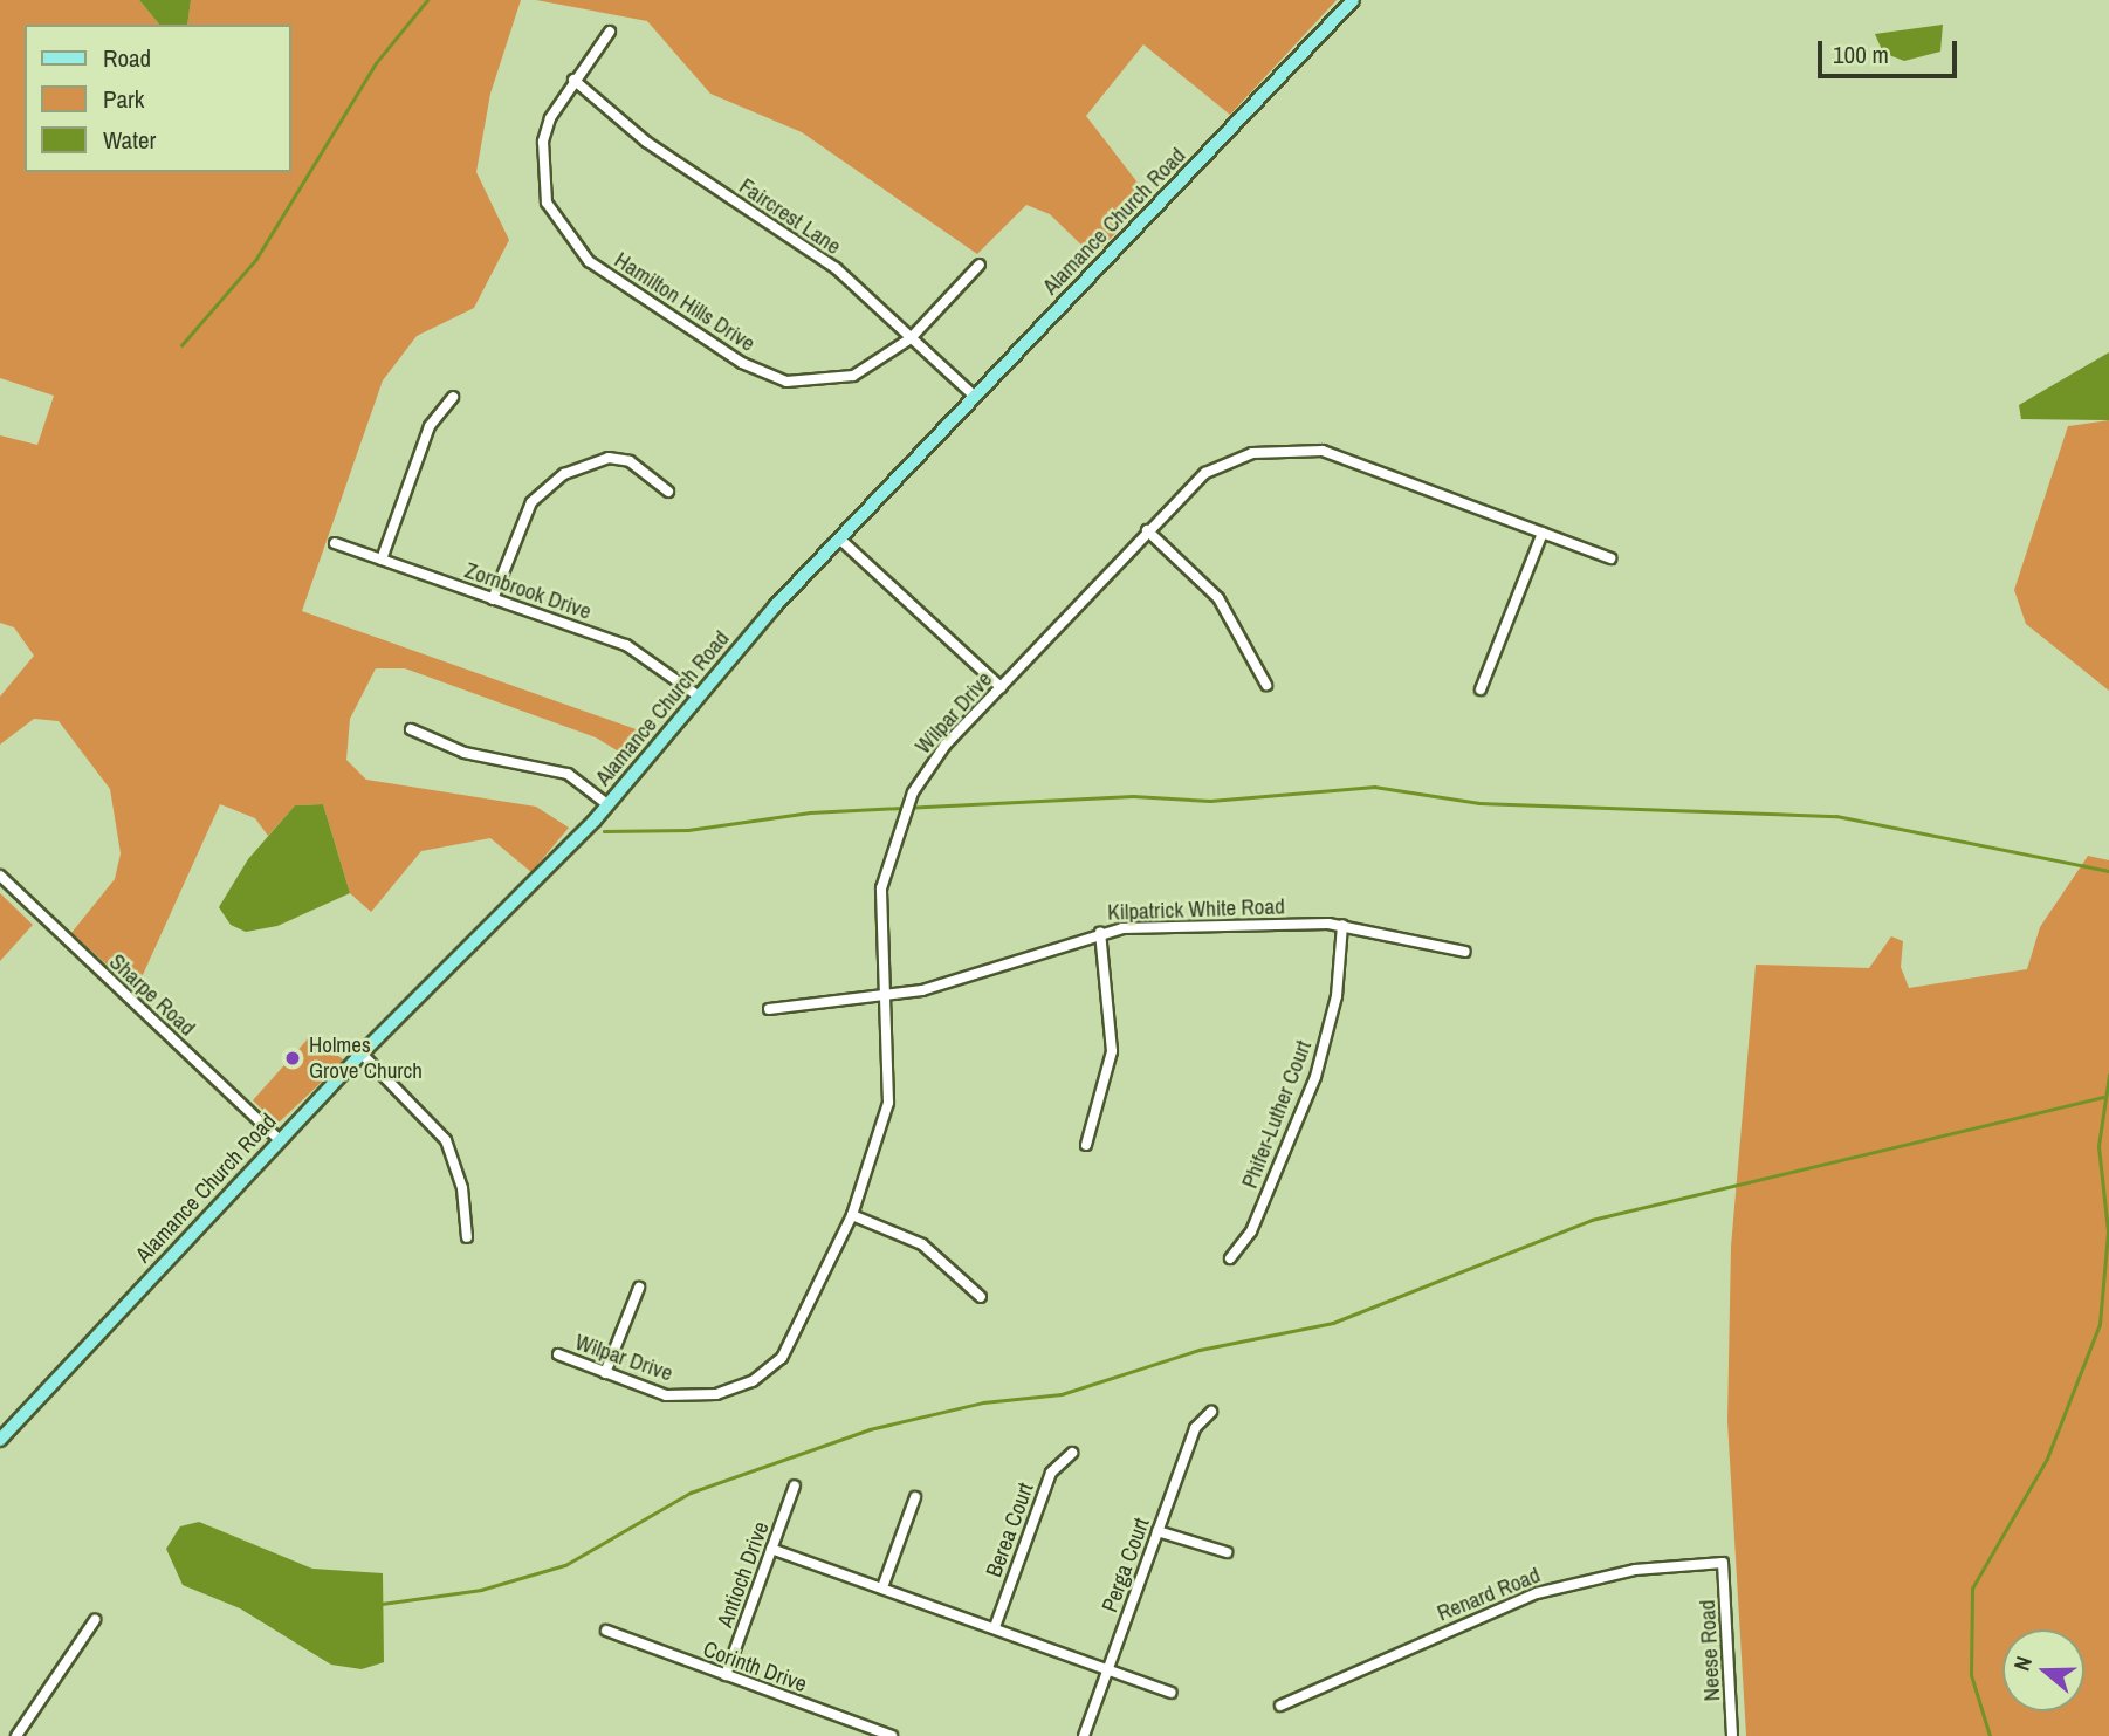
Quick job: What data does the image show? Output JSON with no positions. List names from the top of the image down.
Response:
{
  "streets": {
    "main road": ["Alamance Church Road"],
    "street": [
      "Faircrest Lane",
      "Hamilton Hills Drive",
      "Zornbrook Drive",
      "Wilpar Drive",
      "Kilpatrick White Road",
      "Sharpe Road",
      "Phifer-Luther Court",
      "Berea Court",
      "Perga Court",
      "Antioch Drive",
      "Renard Road",
      "Neese Road",
      "Corinth Drive"
    ]
  },
  "crossings": [
    ["Faircrest Lane", "Alamance Church Road"],
    ["Faircrest Lane", "Hamilton Hills Drive"],
    ["Alamance Church Road", "Zornbrook Drive"],
    ["Alamance Church Road", "Sharpe Road"],
    ["Wilpar Drive", "Kilpatrick White Road"],
    ["Kilpatrick White Road", "Phifer-Luther Court"],
    ["Antioch Drive", "Corinth Drive"],
    ["Renard Road", "Neese Road"]
  ],
  "places": ["Holmes Grove Church"],
  "legend": ["Road", "Park", "Water"],
  "scale_bar": "100 m",
  "north": "left"
}
